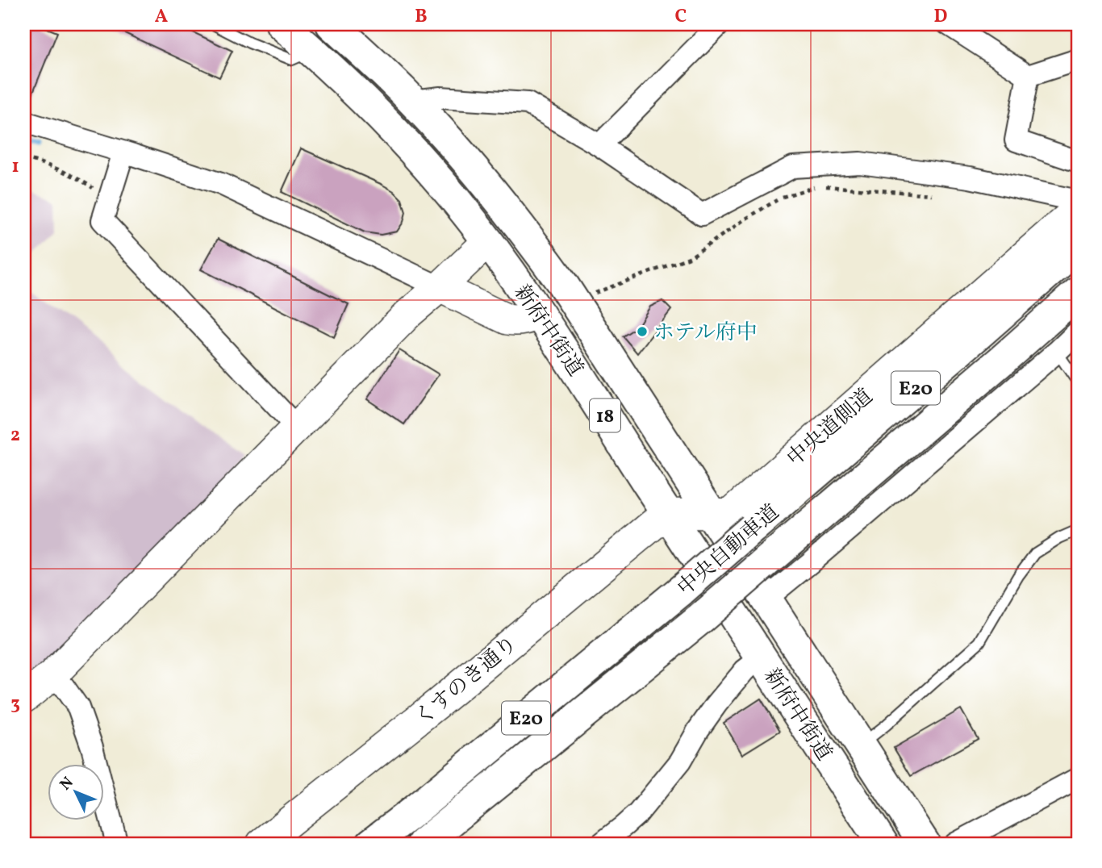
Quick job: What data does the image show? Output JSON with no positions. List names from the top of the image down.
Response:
{
  "streets": {
    "main road": [
      "新府中街道",
      "E20",
      "18",
      "中央自動車道"
    ],
    "street": ["中央道側道", "くすのき通り"]
  },
  "crossings": [
    ["新府中街道", "中央道側道"],
    ["新府中街道", "くすのき通り"],
    ["中央道側道", "くすのき通り"]
  ],
  "places": ["ホテル府中"],
  "north": "top left",
  "grid": {
    "columns": [
      "A",
      "B",
      "C",
      "D"
    ],
    "rows": ["1", "2", "3"]
  }
}
